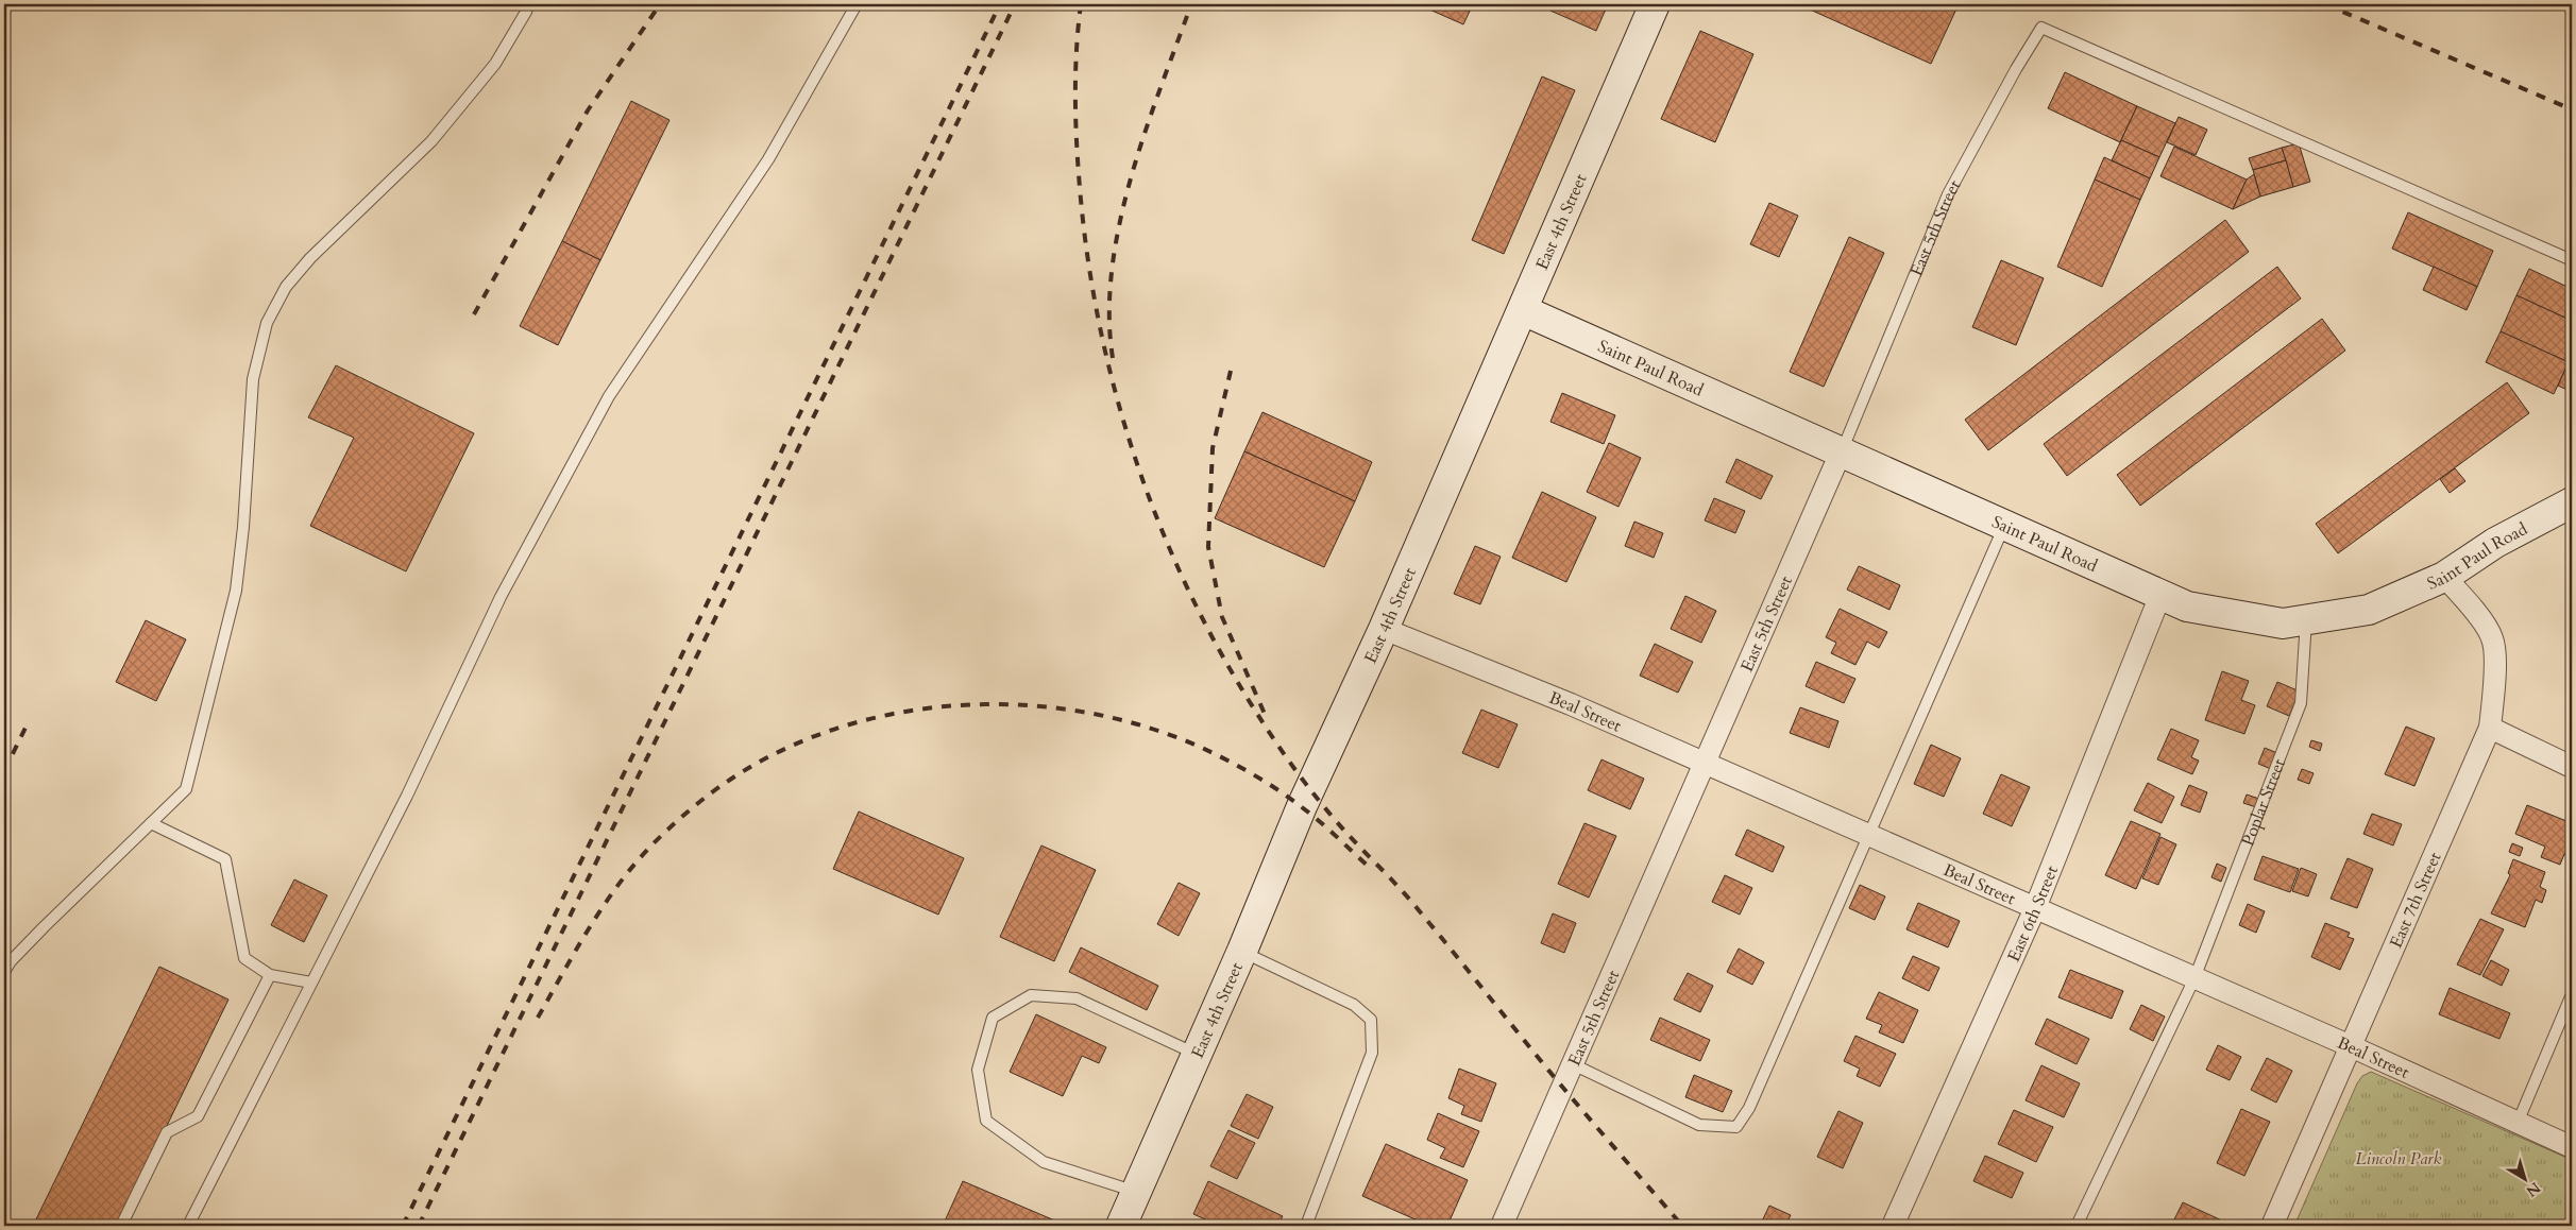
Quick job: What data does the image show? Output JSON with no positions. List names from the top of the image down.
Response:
{
  "streets": {
    "main road": ["East 4th Street", "Saint Paul Road"],
    "street": [
      "East 5th Street",
      "Beal Street",
      "East 7th Street",
      "East 6th Street"
    ],
    "lane": ["Poplar Street"]
  },
  "crossings": [
    ["East 4th Street", "Saint Paul Road"],
    ["East 4th Street", "Beal Street"],
    ["East 5th Street", "Saint Paul Road"],
    ["East 5th Street", "Beal Street"],
    ["Saint Paul Road", "Poplar Street"],
    ["Saint Paul Road", "East 7th Street"],
    ["Saint Paul Road", "East 6th Street"],
    ["Beal Street", "Poplar Street"],
    ["Beal Street", "East 7th Street"],
    ["Beal Street", "East 6th Street"]
  ],
  "parks": ["Lincoln Park"],
  "north": "bottom right"
}
